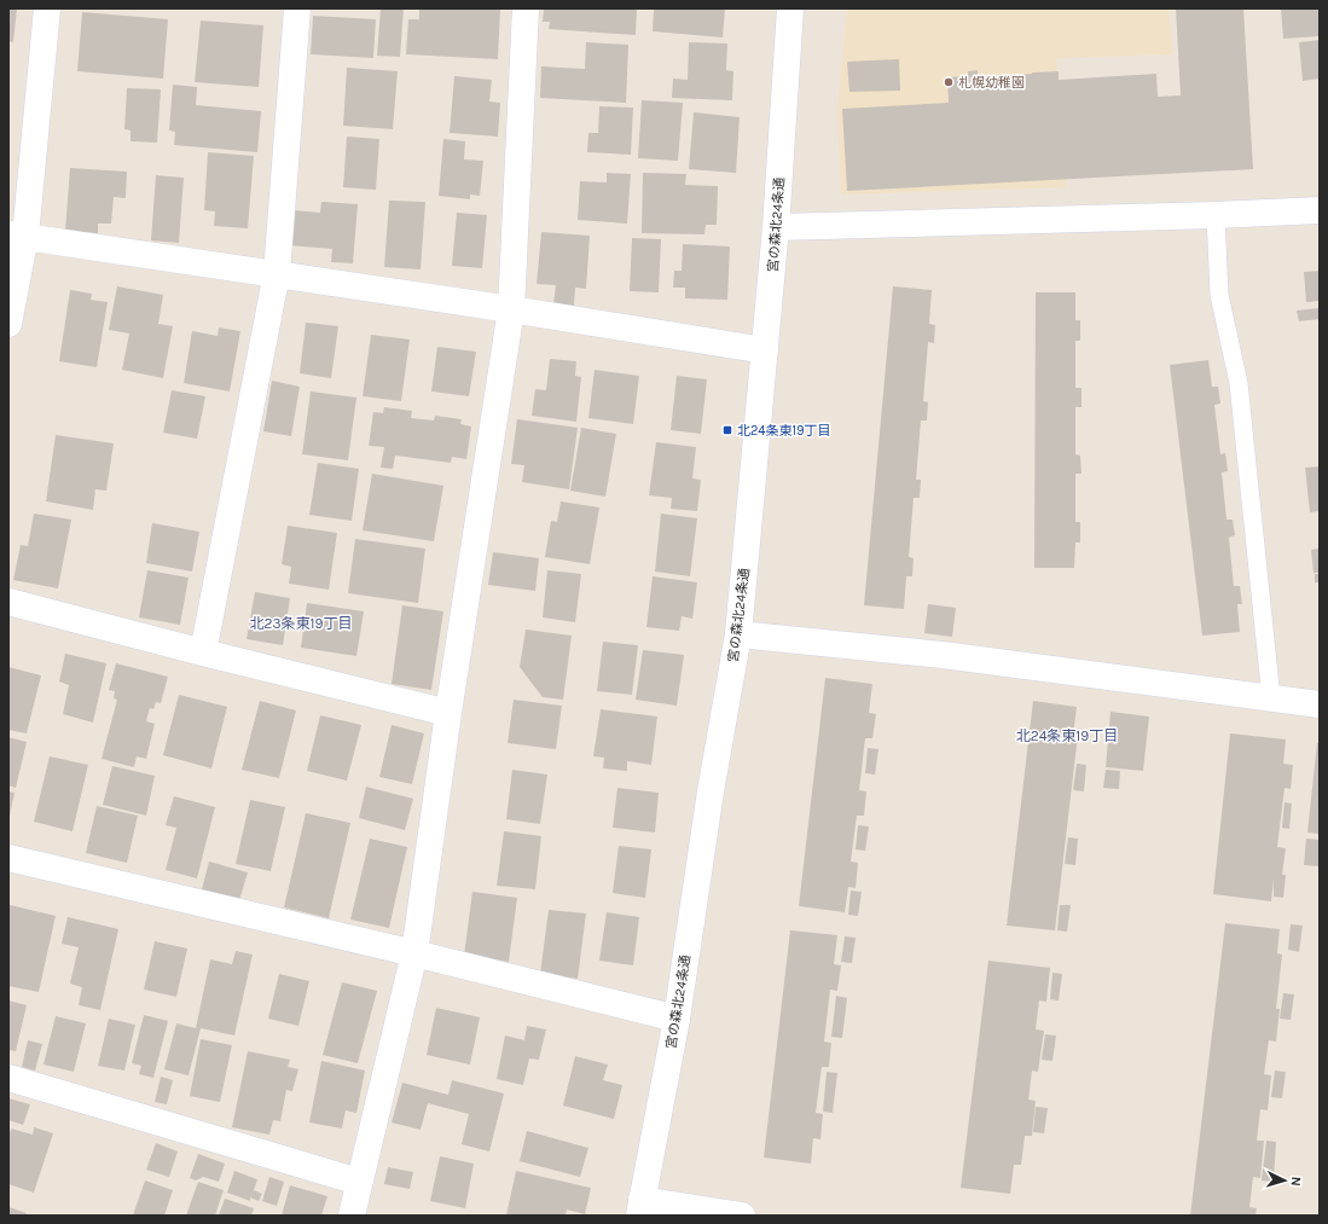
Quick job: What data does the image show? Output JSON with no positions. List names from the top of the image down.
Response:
{
  "streets": {
    "street": ["宮の森北24条通"]
  },
  "districts": ["北23条東19丁目", "北24条東19丁目"],
  "places": {
    "other": ["札幌幼稚園"],
    "transit": ["北24条東19丁目"]
  },
  "north": "right"
}
